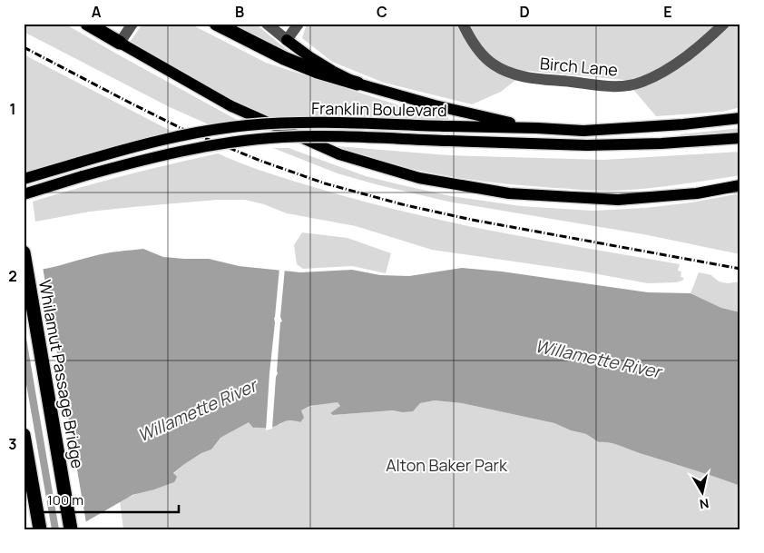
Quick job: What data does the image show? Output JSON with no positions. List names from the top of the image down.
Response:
{
  "streets": {
    "highway": ["Whilamut Passage Bridge"],
    "main road": ["Franklin Boulevard"],
    "street": ["Birch Lane"]
  },
  "water": ["Willamette River"],
  "parks": ["Alton Baker Park"],
  "scale_bar": "100 m",
  "north": "bottom",
  "grid": {
    "columns": [
      "A",
      "B",
      "C",
      "D",
      "E"
    ],
    "rows": ["1", "2", "3"]
  }
}
